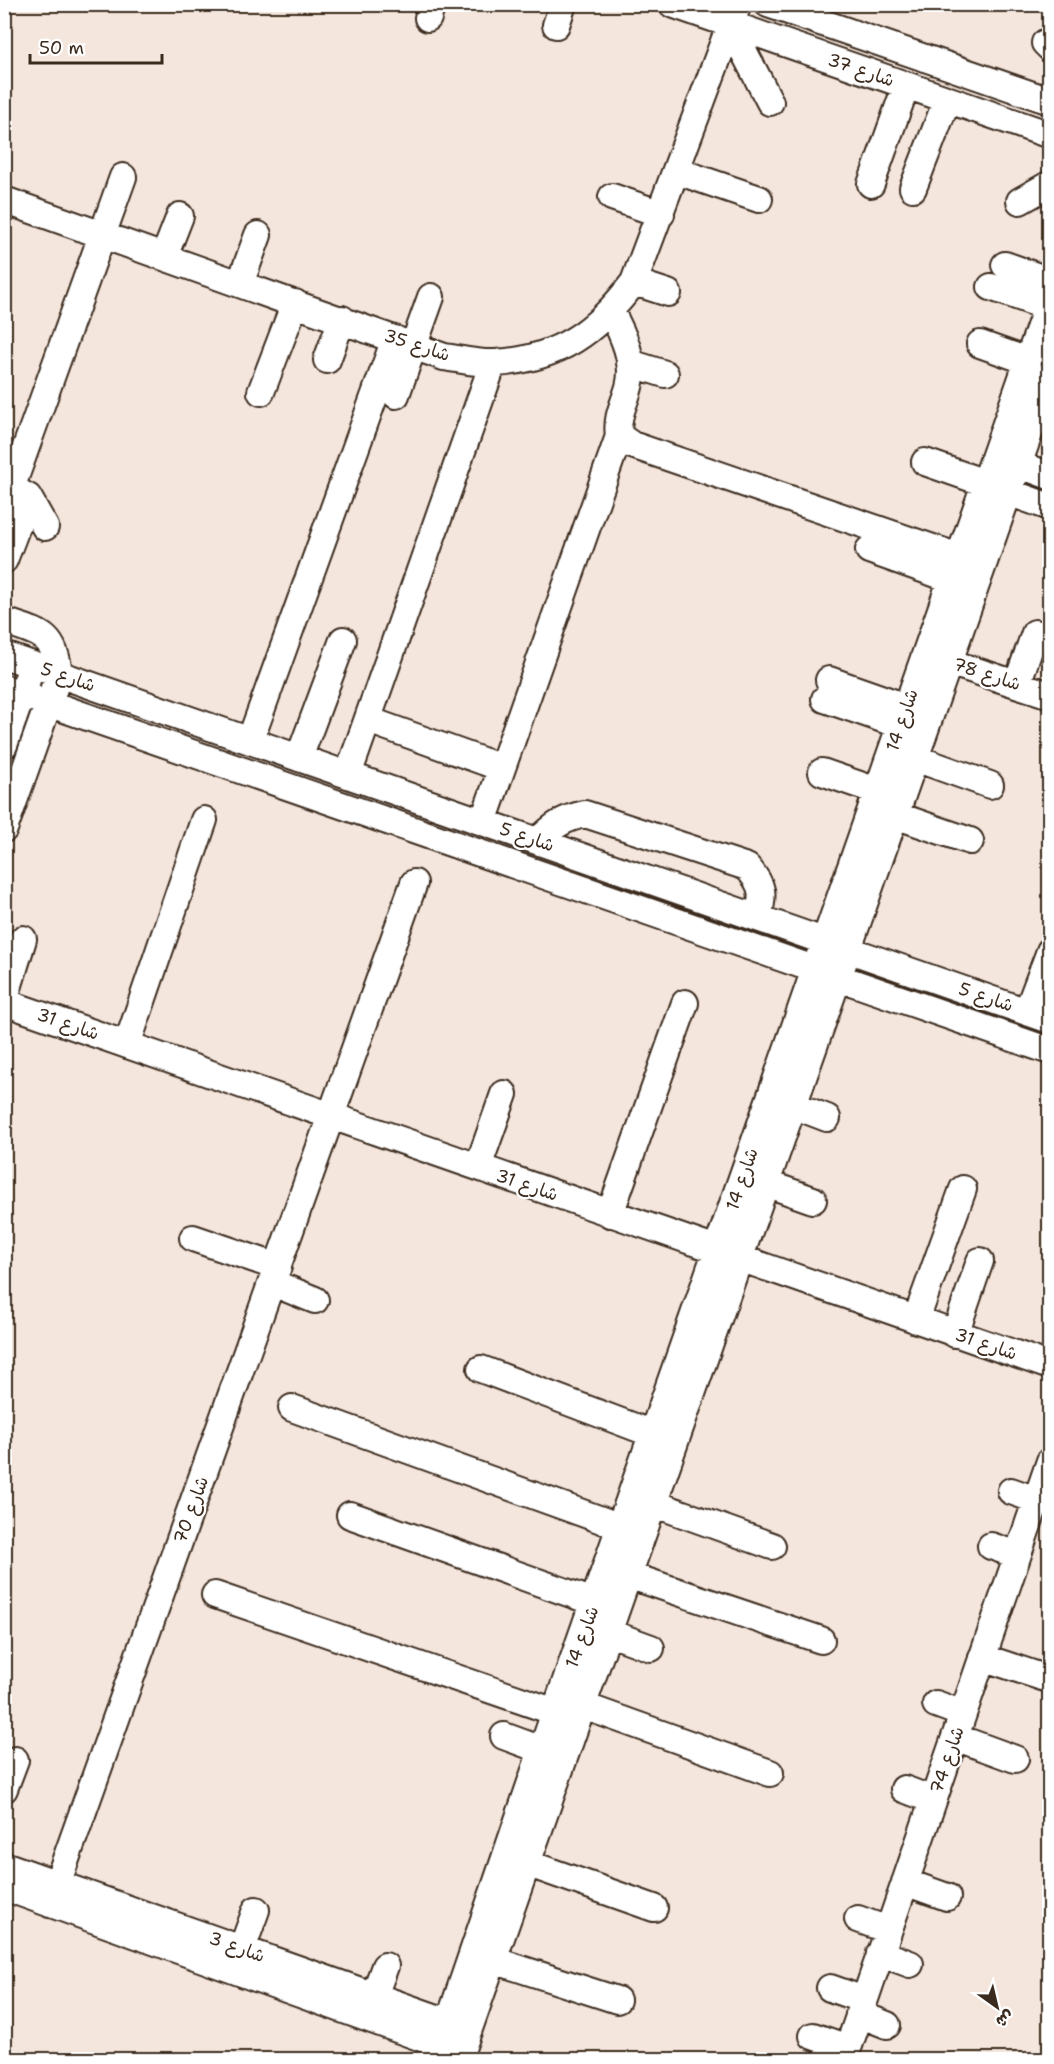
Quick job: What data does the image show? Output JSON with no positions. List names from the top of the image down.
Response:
{
  "streets": {
    "street": [
      "شارع 37",
      "شارع 35",
      "شارع 78",
      "شارع 5",
      "شارع 14",
      "شارع 31",
      "شارع 70",
      "شارع 74",
      "شارع 3"
    ]
  },
  "crossings": [
    ["شارع 37", "شارع 35"],
    ["شارع 78", "شارع 14"],
    ["شارع 5", "شارع 14"],
    ["شارع 14", "شارع 31"],
    ["شارع 14", "شارع 3"],
    ["شارع 31", "شارع 70"],
    ["شارع 70", "شارع 3"]
  ],
  "scale_bar": "50 m",
  "north": "bottom right"
}
